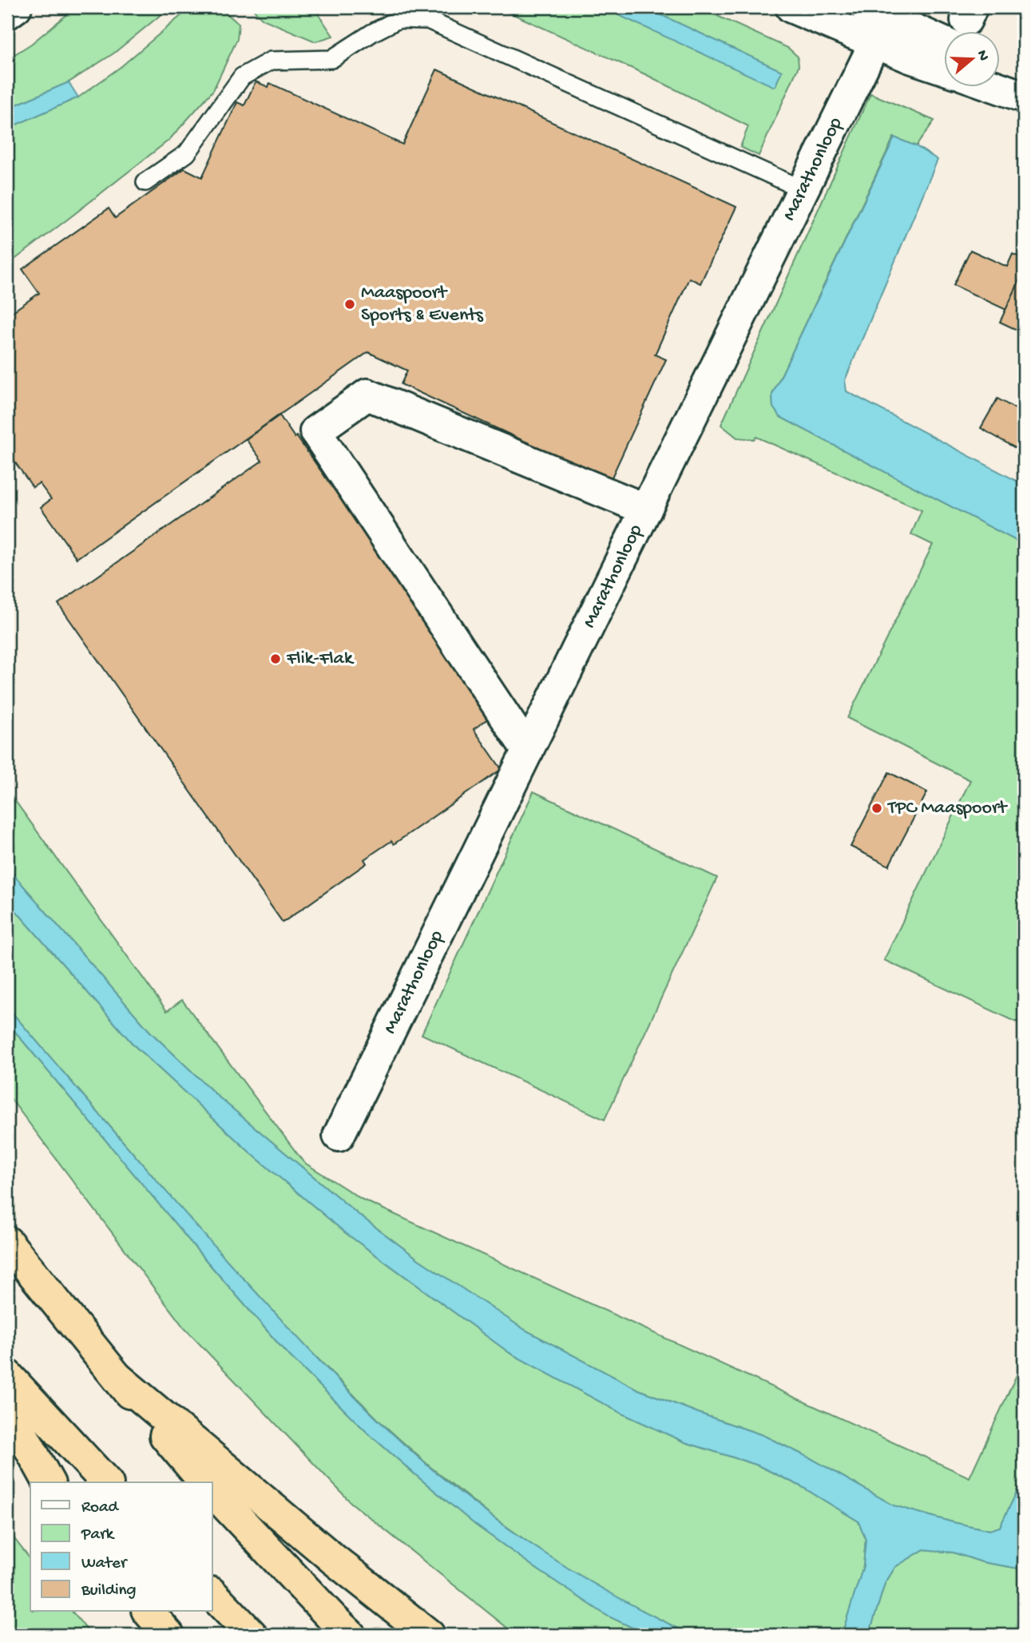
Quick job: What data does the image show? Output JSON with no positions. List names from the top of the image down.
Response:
{
  "streets": {
    "street": ["Marathonloop"]
  },
  "places": ["Maaspoort Sports & Events", "Flik-Flak", "TPC Maaspoort"],
  "legend": [
    "Road",
    "Park",
    "Water",
    "Building"
  ],
  "north": "right"
}
